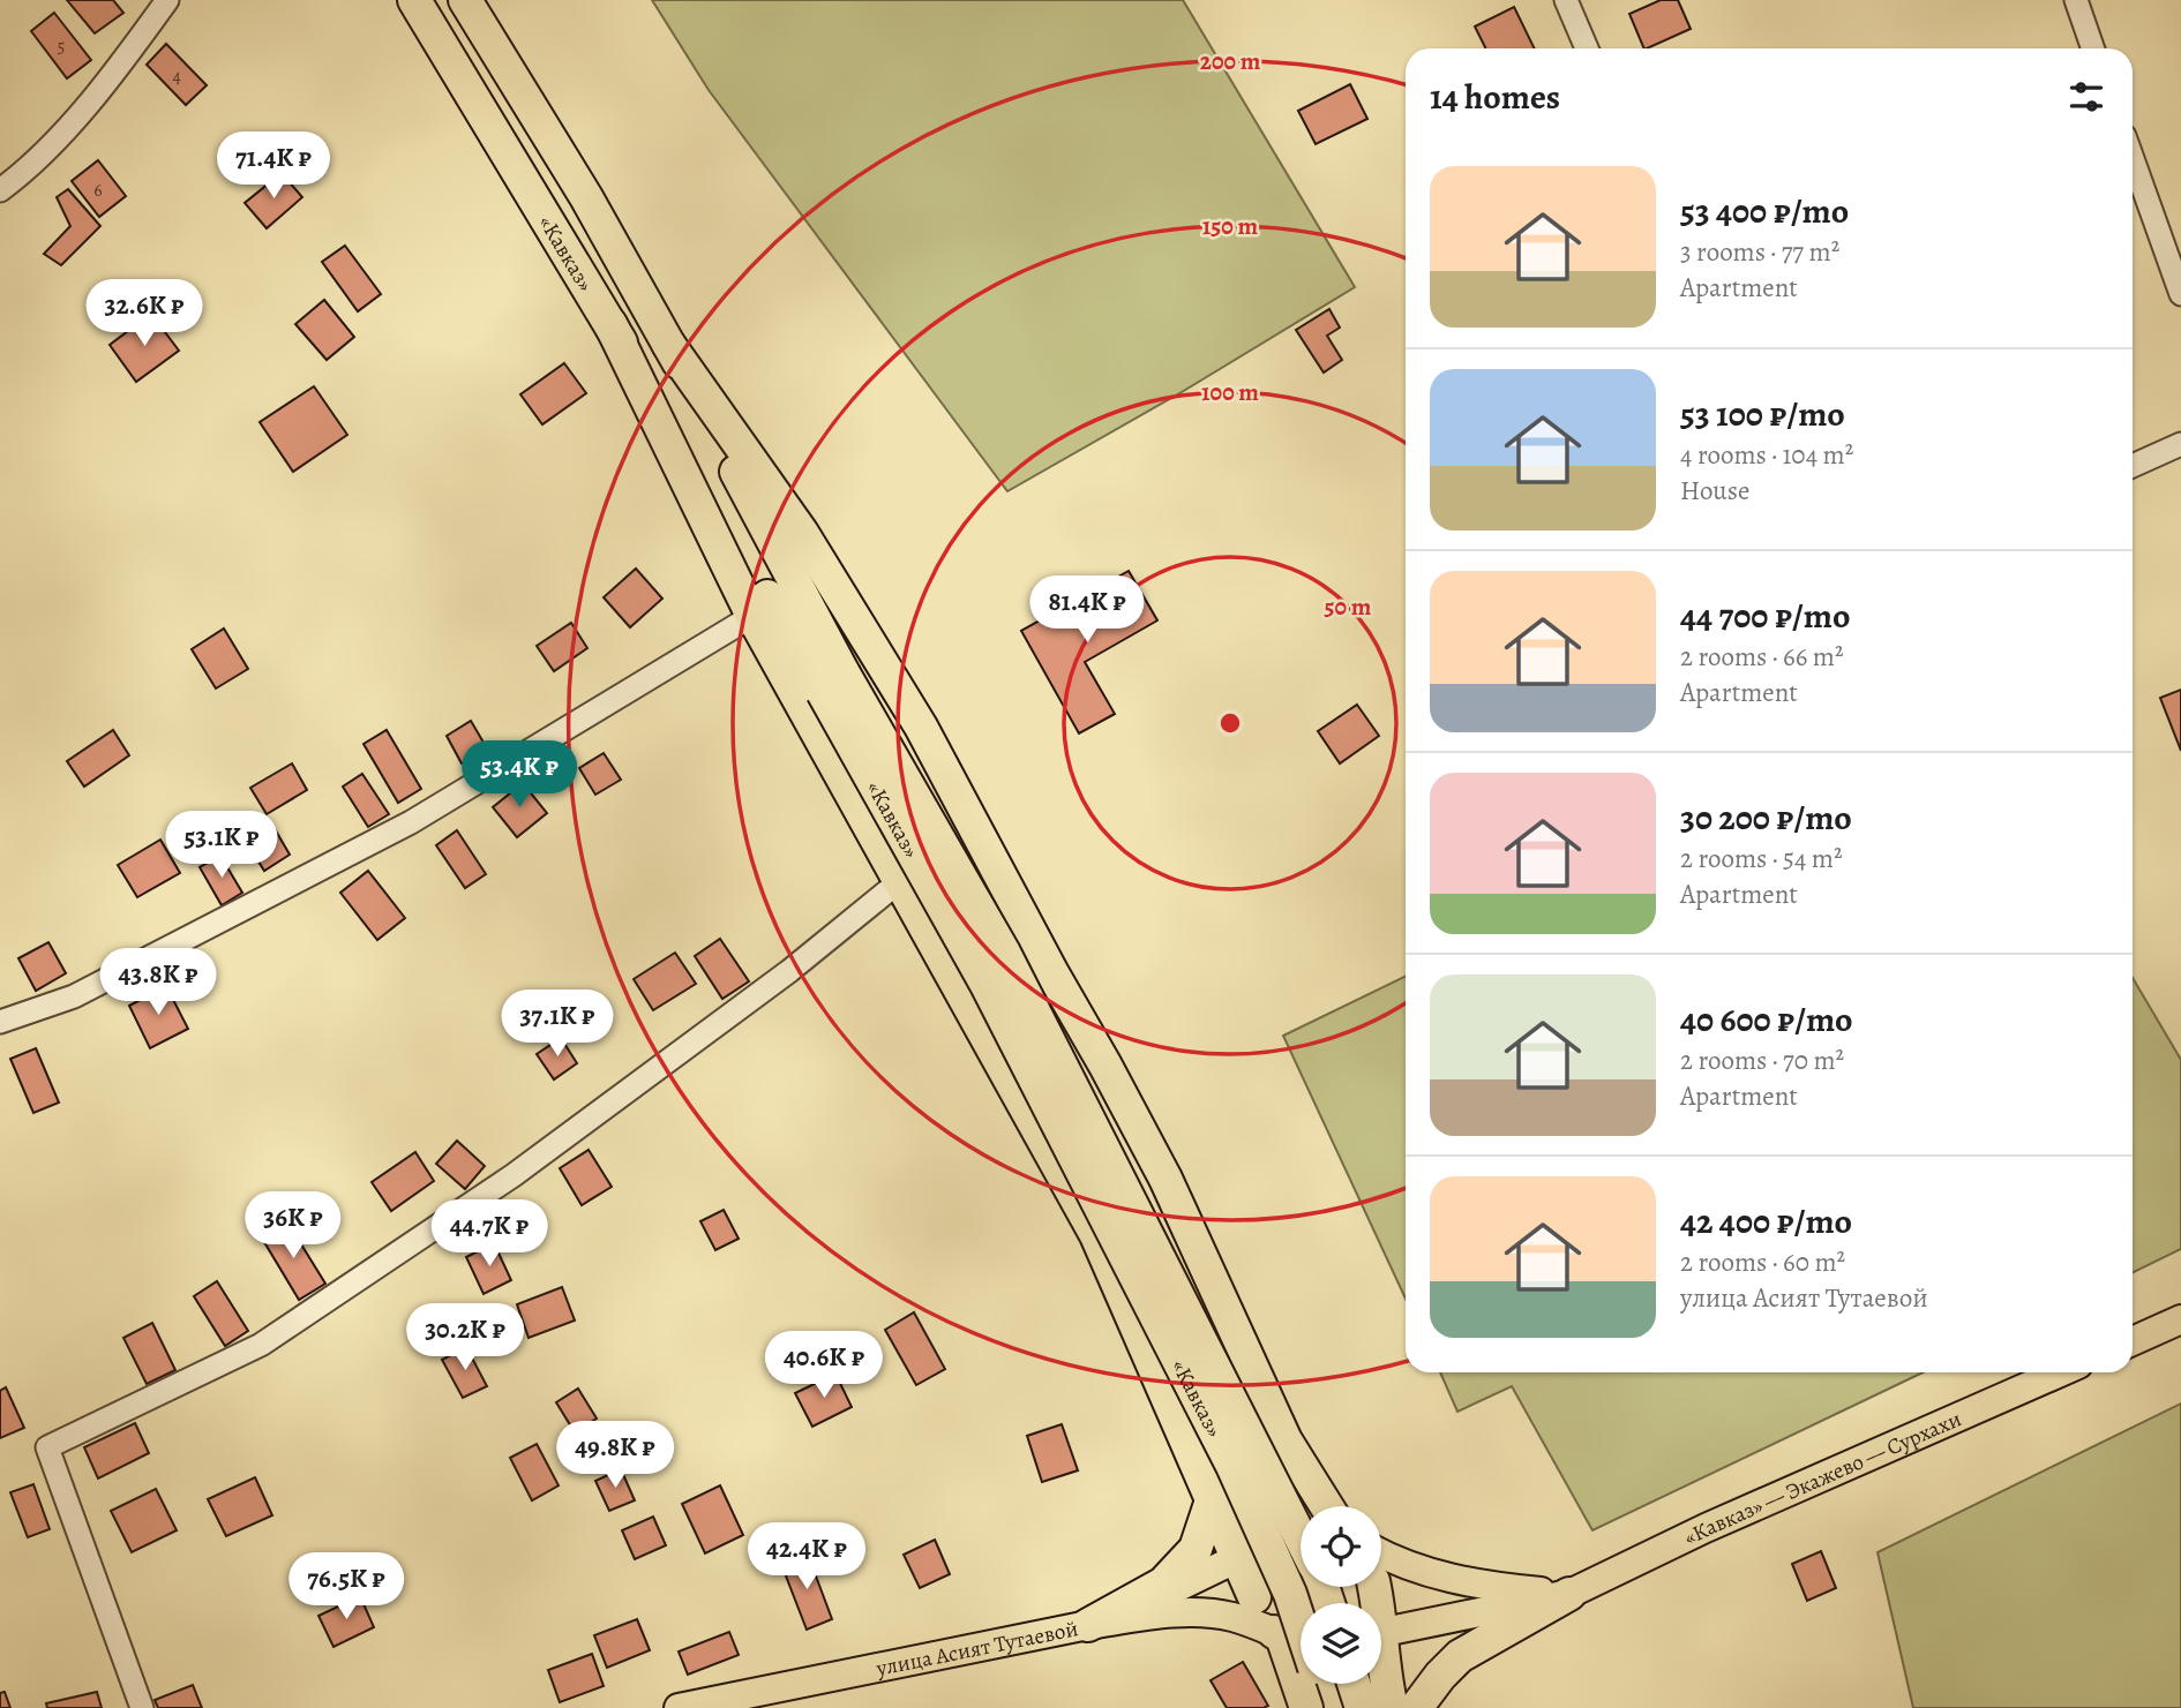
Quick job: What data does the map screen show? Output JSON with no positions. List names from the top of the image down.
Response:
{
  "streets": {
    "highway": ["«Кавказ»"],
    "main road": ["«Кавказ» — Экажево — Сурхахи", "улица Асият Тутаевой"]
  },
  "crossings": [
    ["«Кавказ»", "улица Асият Тутаевой"]
  ],
  "house_numbers": ["5", "4", "6"],
  "page": {
    "heading": "14 homes",
    "price": [
      "71.4K ₽",
      "32.6K ₽",
      "81.4K ₽",
      "53.4K ₽",
      "53.1K ₽",
      "43.8K ₽",
      "37.1K ₽",
      "36K ₽",
      "44.7K ₽",
      "30.2K ₽",
      "40.6K ₽",
      "49.8K ₽",
      "42.4K ₽",
      "76.5K ₽"
    ],
    "list": [
      {
        "name": "53 400 ₽/mo",
        "note": "3 rooms · 77 m² · Apartment"
      },
      {
        "name": "53 100 ₽/mo",
        "note": "4 rooms · 104 m² · House"
      },
      {
        "name": "44 700 ₽/mo",
        "note": "2 rooms · 66 m² · Apartment"
      },
      {
        "name": "30 200 ₽/mo",
        "note": "2 rooms · 54 m² · Apartment"
      },
      {
        "name": "40 600 ₽/mo",
        "note": "2 rooms · 70 m² · Apartment"
      },
      {
        "name": "42 400 ₽/mo",
        "note": "2 rooms · 60 m² · улица Асият Тутаевой"
      }
    ]
  },
  "rings": [
    "200 m",
    "150 m",
    "100 m",
    "50 m"
  ]
}
